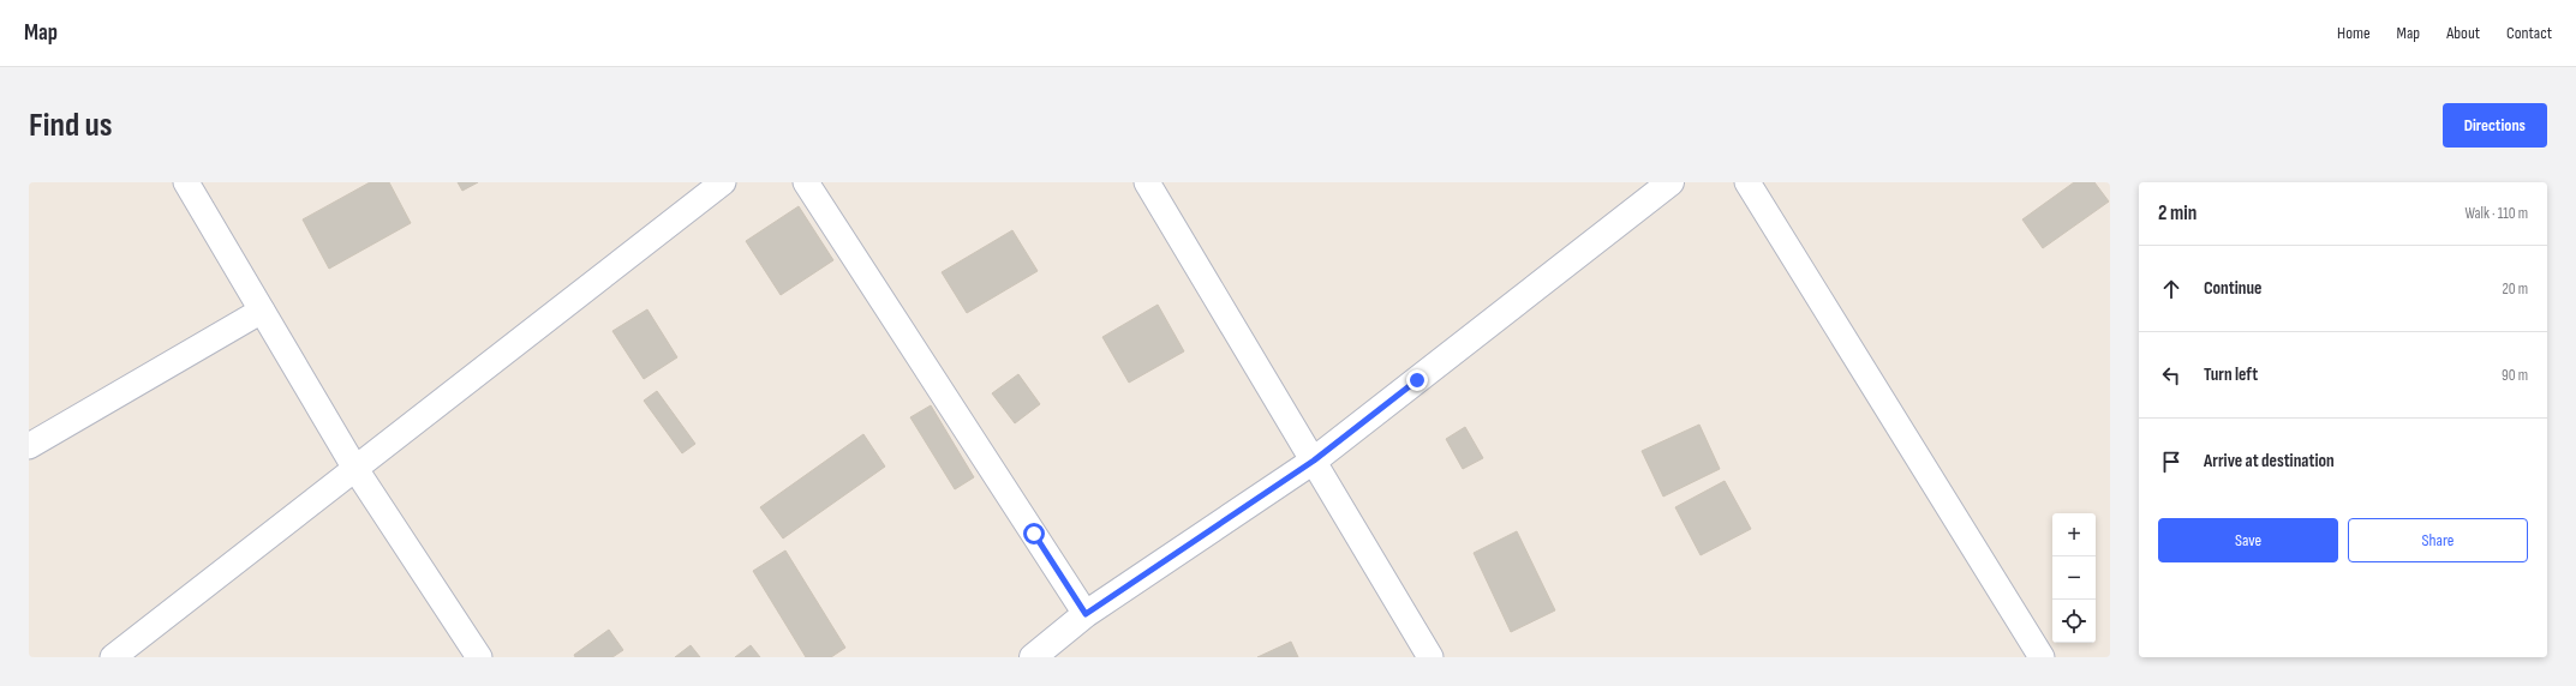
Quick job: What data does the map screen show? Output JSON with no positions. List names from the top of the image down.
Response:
{
  "page": {
    "header": "Map",
    "nav": [
      "Home",
      "Map",
      "About",
      "Contact"
    ],
    "buttons": [
      "Directions",
      ["Save", "Share"]
    ],
    "title": "Find us",
    "heading": ["2 min", "Walk · 110 m"],
    "list": [
      ["Continue", "20 m"],
      ["Turn left", "90 m"],
      "Arrive at destination"
    ],
    "map_buttons": ["+", "−"]
  }
}
